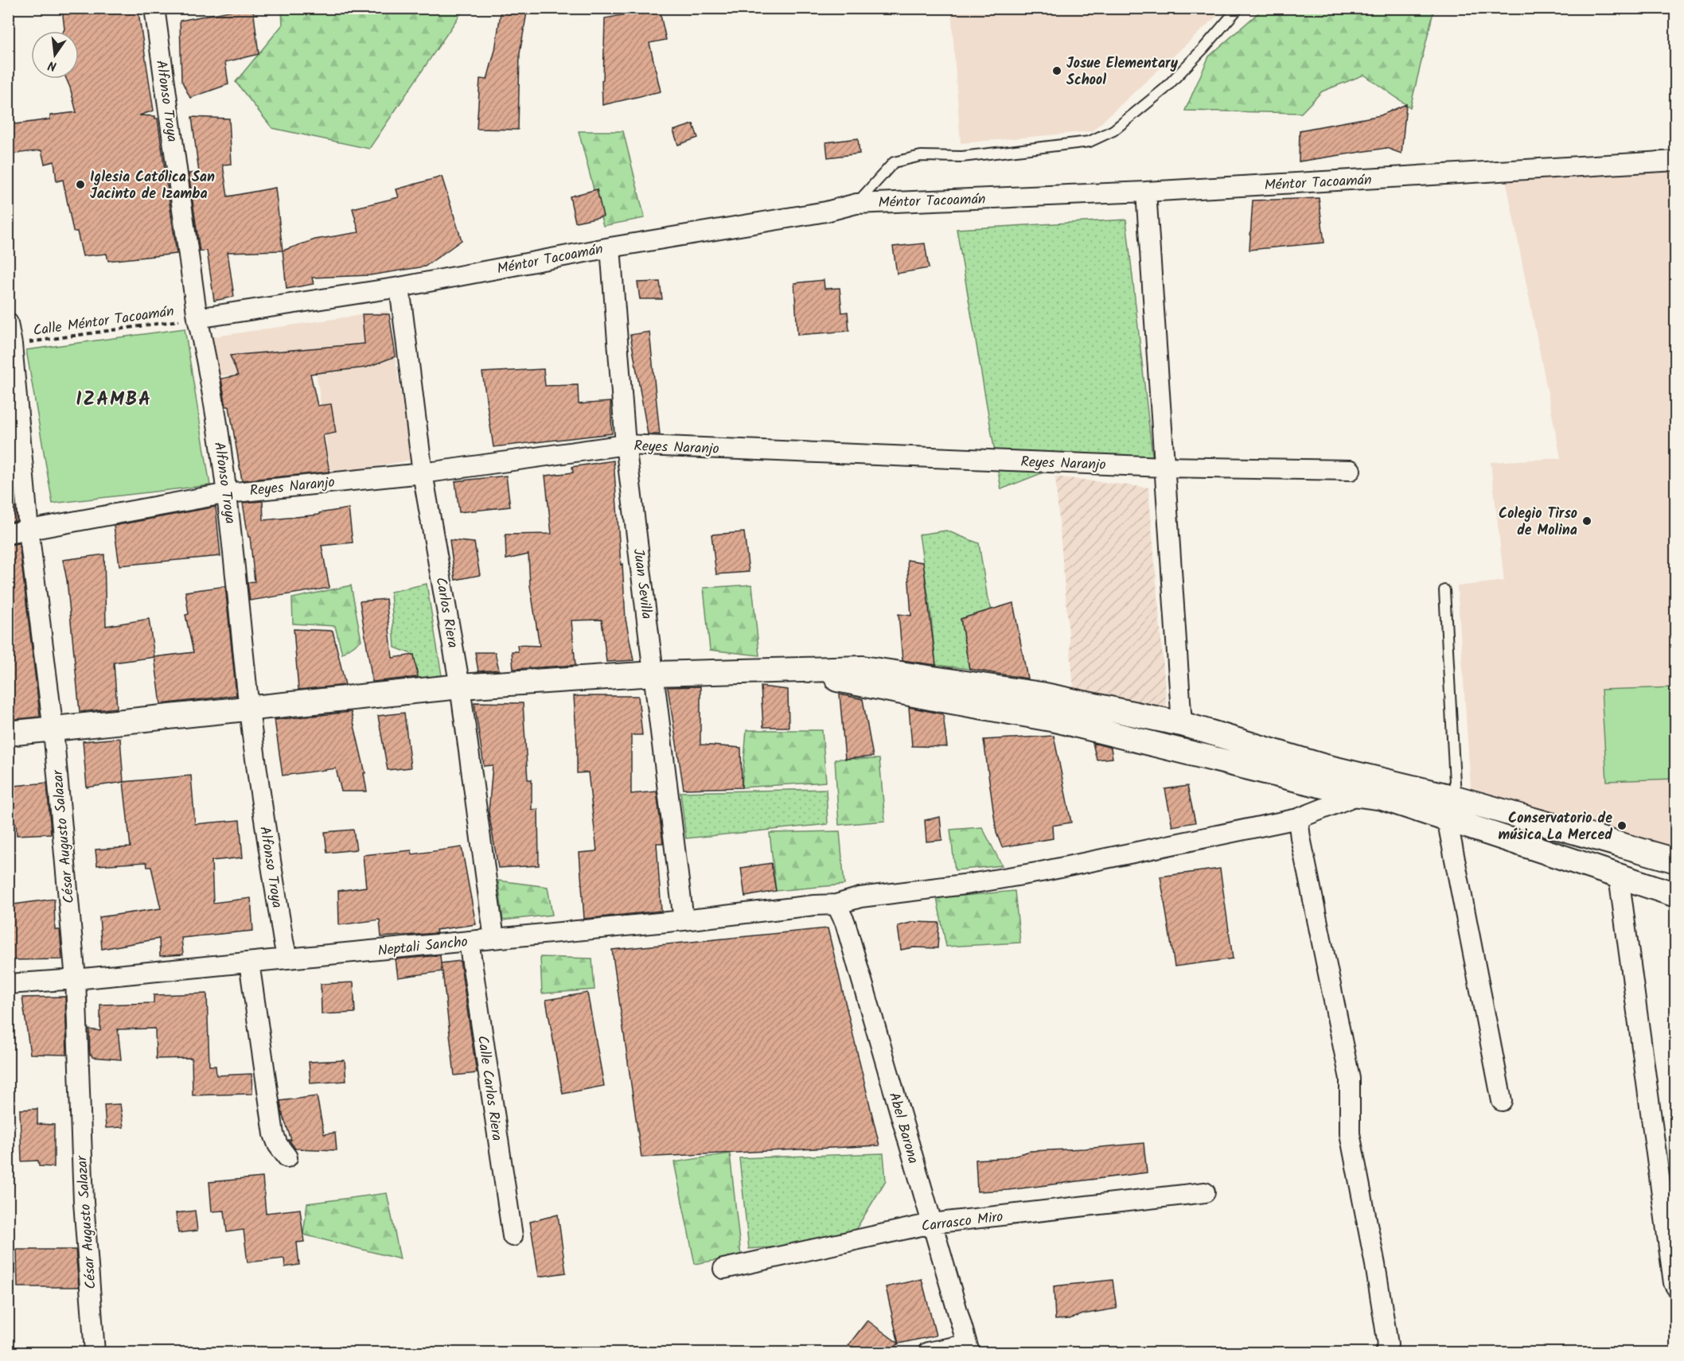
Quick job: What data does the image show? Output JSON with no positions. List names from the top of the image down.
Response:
{
  "streets": {
    "street": [
      "Alfonso Troya",
      "Méntor Tacoamán",
      "Reyes Naranjo",
      "Juan Sevilla",
      "Carlos Riera",
      "César Augusto Salazar",
      "Neptali Sancho",
      "Calle Carlos Riera",
      "Abel Barona",
      "Carrasco Miro"
    ],
    "path": ["Calle Méntor Tacoamán"]
  },
  "crossings": [
    ["Alfonso Troya", "Méntor Tacoamán"],
    ["Alfonso Troya", "Calle Méntor Tacoamán"],
    ["Alfonso Troya", "Reyes Naranjo"],
    ["Alfonso Troya", "Neptali Sancho"],
    ["Méntor Tacoamán", "Calle Méntor Tacoamán"],
    ["Méntor Tacoamán", "Juan Sevilla"],
    ["Méntor Tacoamán", "Carlos Riera"],
    ["Calle Méntor Tacoamán", "César Augusto Salazar"],
    ["Reyes Naranjo", "Juan Sevilla"],
    ["Reyes Naranjo", "Carlos Riera"],
    ["Reyes Naranjo", "César Augusto Salazar"],
    ["Juan Sevilla", "Neptali Sancho"],
    ["Carlos Riera", "Neptali Sancho"],
    ["César Augusto Salazar", "Neptali Sancho"],
    ["Neptali Sancho", "Calle Carlos Riera"],
    ["Neptali Sancho", "Abel Barona"],
    ["Abel Barona", "Carrasco Miro"]
  ],
  "districts": ["IZAMBA"],
  "places": [
    "Josue Elementary School",
    "Iglesia Católica San Jacinto de Izamba",
    "Colegio Tirso de Molina",
    "Conservatorio de música La Merced"
  ],
  "north": "bottom"
}
